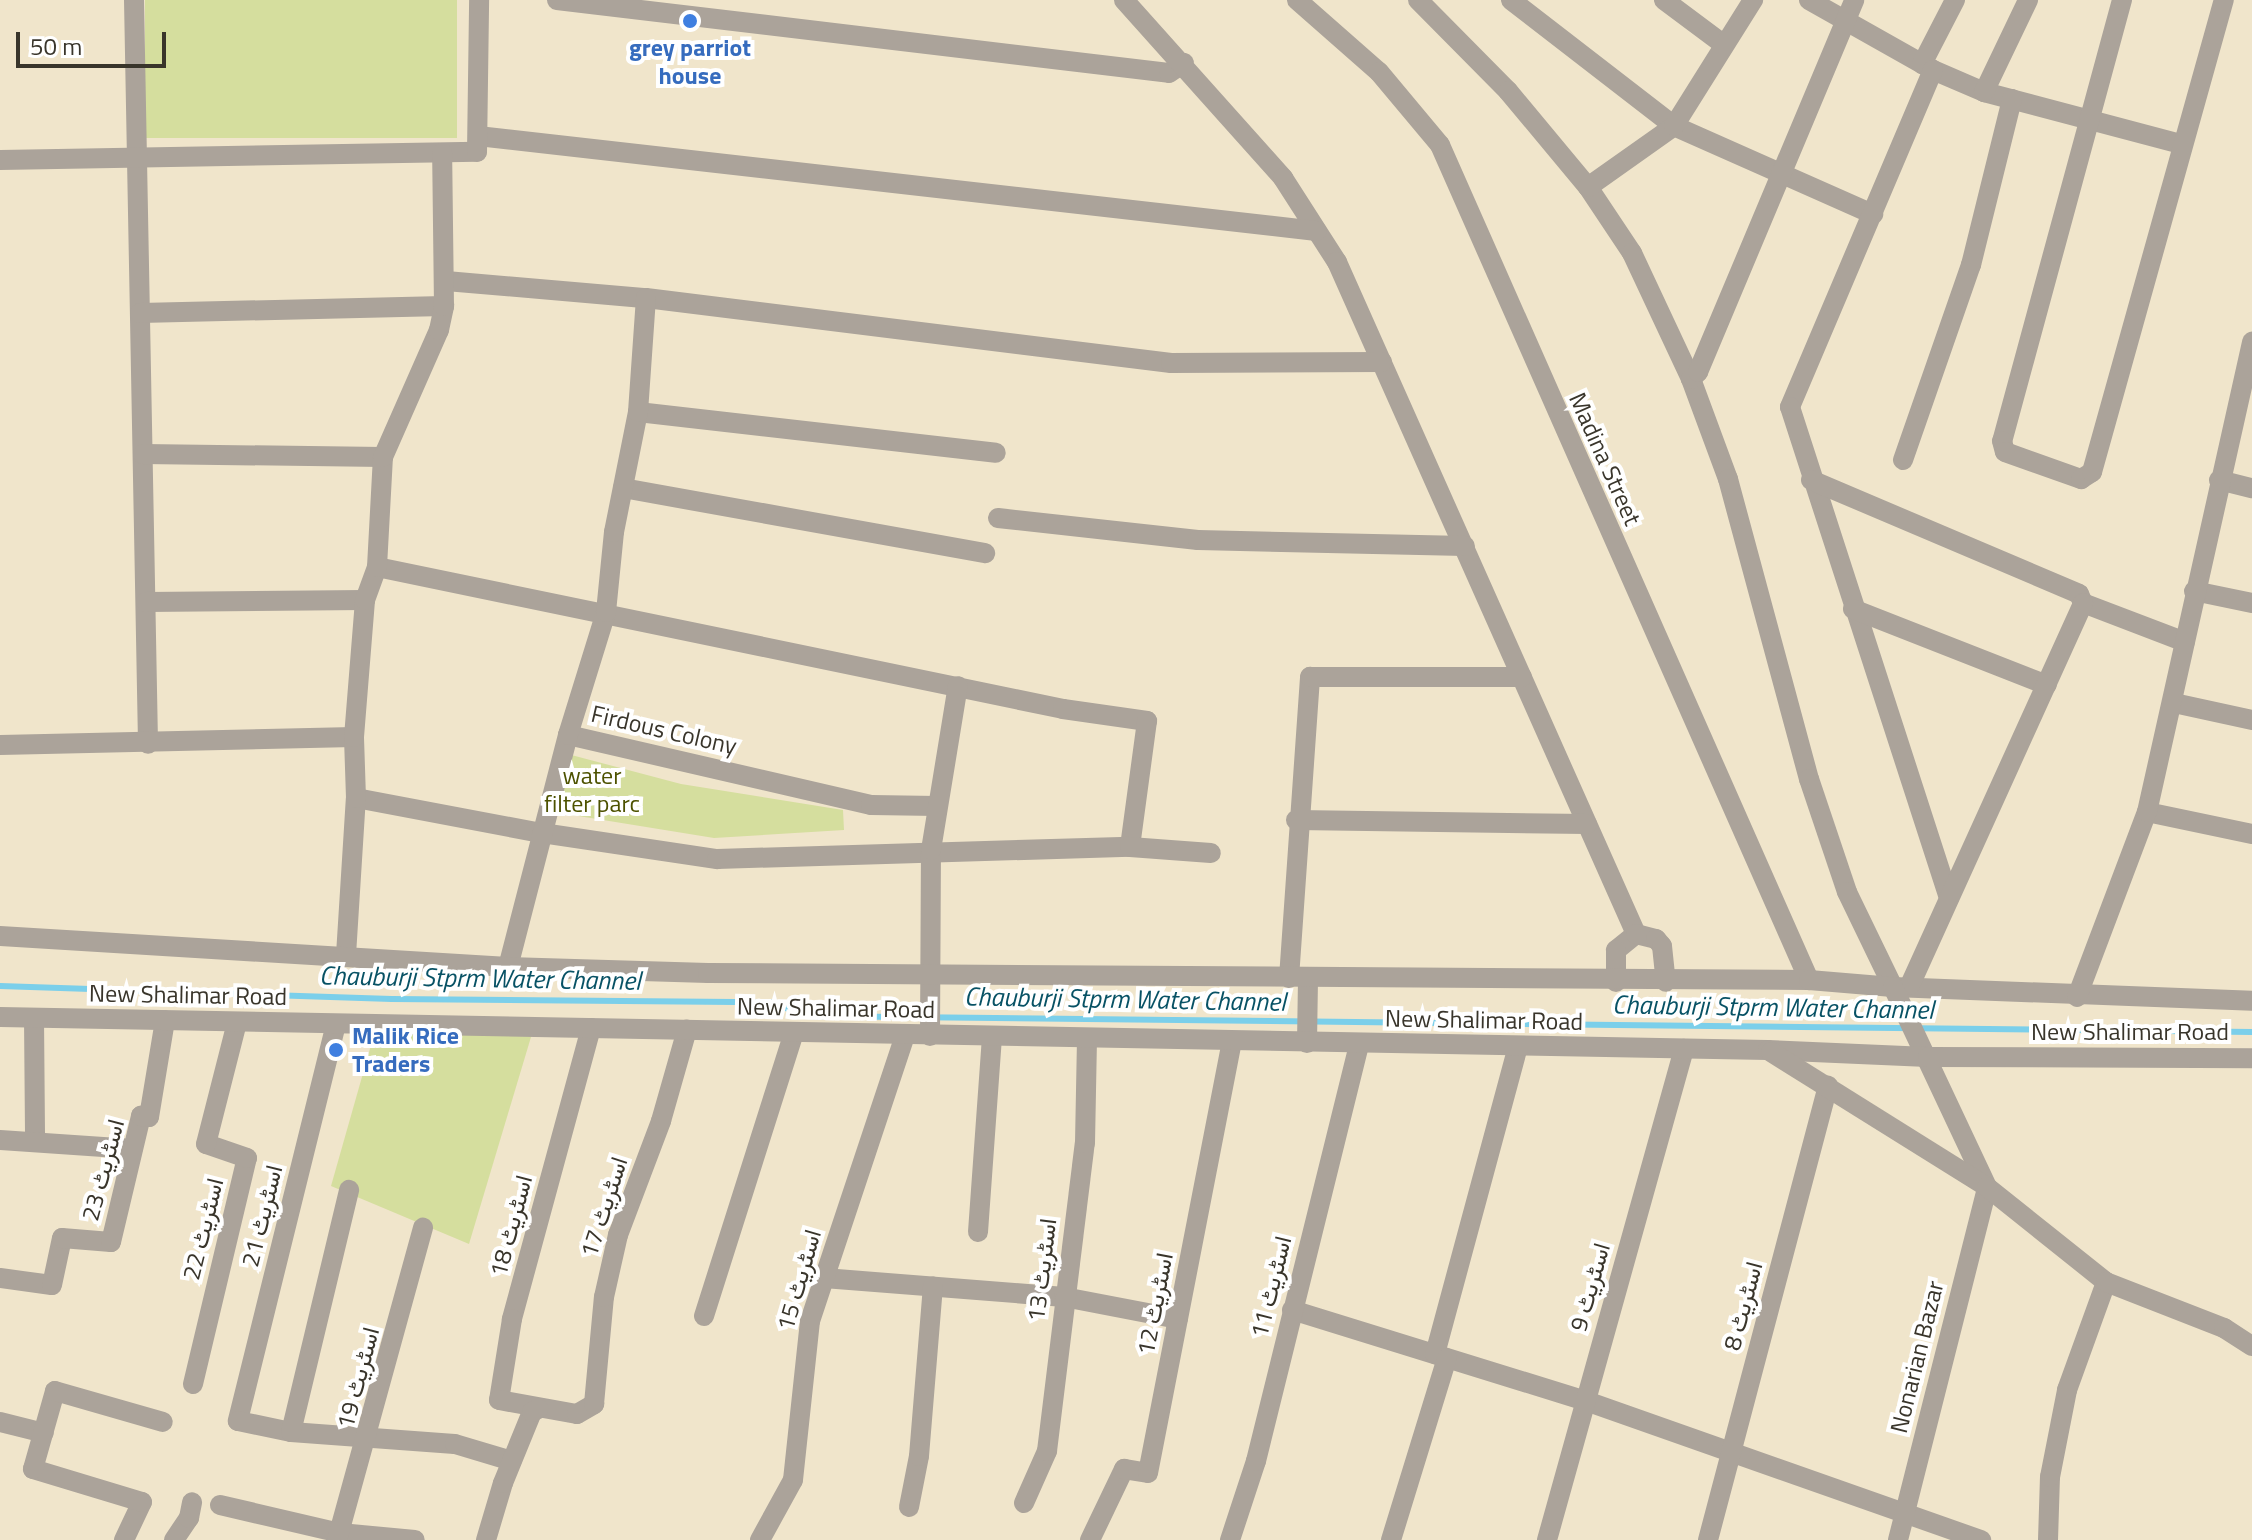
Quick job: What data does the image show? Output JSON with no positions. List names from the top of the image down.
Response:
{
  "streets": {
    "street": [
      "Madina Street",
      "Firdous Colony",
      "New Shalimar Road",
      "اسٹریٹ 23",
      "اسٹریٹ 17",
      "اسٹریٹ 21",
      "اسٹریٹ 18",
      "اسٹریٹ 22",
      "اسٹریٹ 13",
      "اسٹریٹ 15",
      "اسٹریٹ 11",
      "اسٹریٹ 9",
      "اسٹریٹ 12",
      "اسٹریٹ 8",
      "Nonarian Bazar",
      "اسٹریٹ 19"
    ]
  },
  "crossings": [
    ["New Shalimar Road", "اسٹریٹ 23"],
    ["New Shalimar Road", "اسٹریٹ 17"],
    ["New Shalimar Road", "اسٹریٹ 21"],
    ["New Shalimar Road", "اسٹریٹ 18"],
    ["New Shalimar Road", "اسٹریٹ 22"],
    ["New Shalimar Road", "اسٹریٹ 13"],
    ["New Shalimar Road", "اسٹریٹ 15"],
    ["New Shalimar Road", "اسٹریٹ 11"],
    ["New Shalimar Road", "اسٹریٹ 9"],
    ["New Shalimar Road", "اسٹریٹ 12"],
    ["اسٹریٹ 17", "اسٹریٹ 18"]
  ],
  "water": ["Chauburji Stprm Water Channel"],
  "parks": ["water filter parc"],
  "places": ["grey parriot house", "Malik Rice Traders"],
  "scale_bar": "50 m"
}
